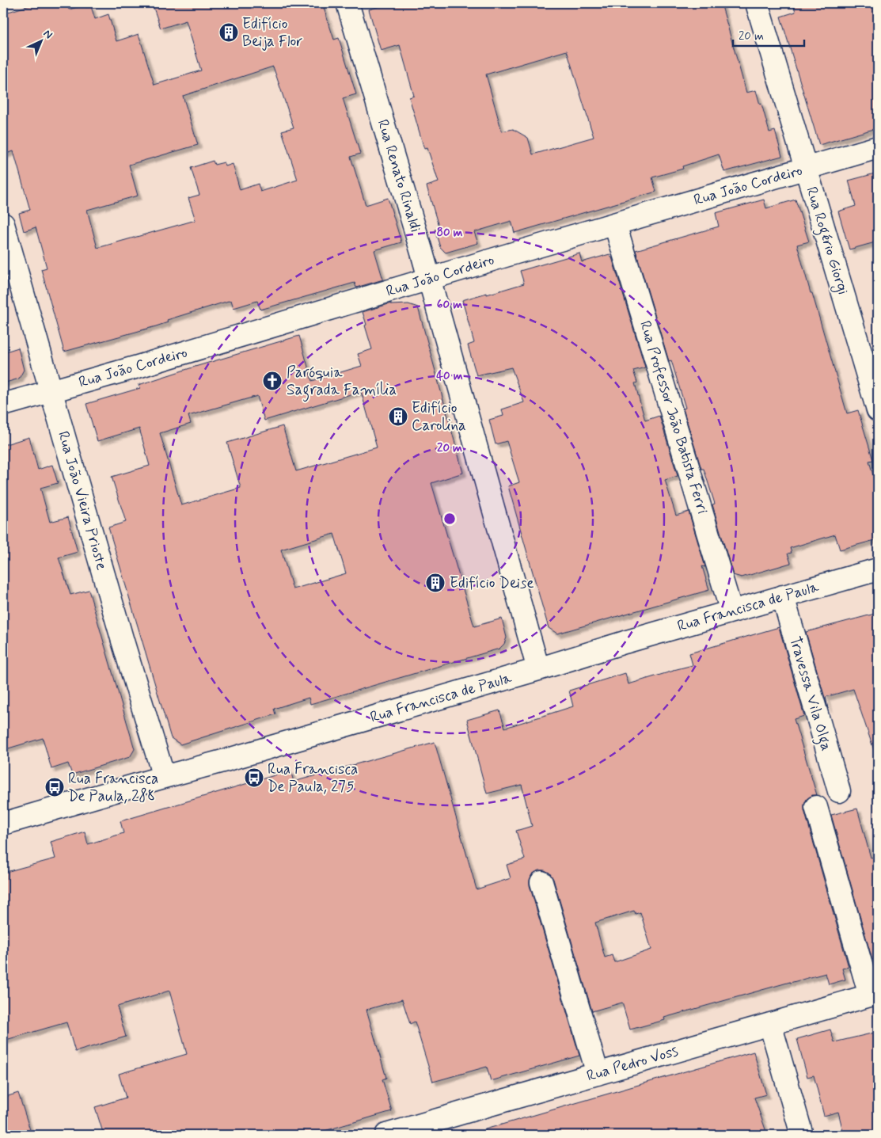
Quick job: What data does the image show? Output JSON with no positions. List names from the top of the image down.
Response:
{
  "streets": {
    "street": [
      "Rua Renato Rinaldi",
      "Rua João Cordeiro",
      "Rua Rogério Giorgi",
      "Rua Professor João Batista Ferri",
      "Rua João Vieira Prioste",
      "Rua Francisca de Paula",
      "Travessa Vila Olga",
      "Rua Pedro Voss"
    ]
  },
  "crossings": [
    ["Rua Renato Rinaldi", "Rua João Cordeiro"],
    ["Rua Renato Rinaldi", "Rua Francisca de Paula"],
    ["Rua João Cordeiro", "Rua Rogério Giorgi"],
    ["Rua João Cordeiro", "Rua Professor João Batista Ferri"],
    ["Rua João Cordeiro", "Rua João Vieira Prioste"],
    ["Rua Professor João Batista Ferri", "Rua Francisca de Paula"],
    ["Rua João Vieira Prioste", "Rua Francisca de Paula"],
    ["Rua Francisca de Paula", "Travessa Vila Olga"]
  ],
  "places": {
    "building": ["Edifício Beija Flor", "Edifício Carolina", "Edifício Deise"],
    "church": ["Paróquia Sagrada Família"],
    "bus stop": ["Rua Francisca De Paula, 275", "Rua Francisca De Paula, 288"]
  },
  "scale_bar": "20 m",
  "north": "top right",
  "rings": [
    "80 m",
    "60 m",
    "40 m",
    "20 m"
  ]
}
